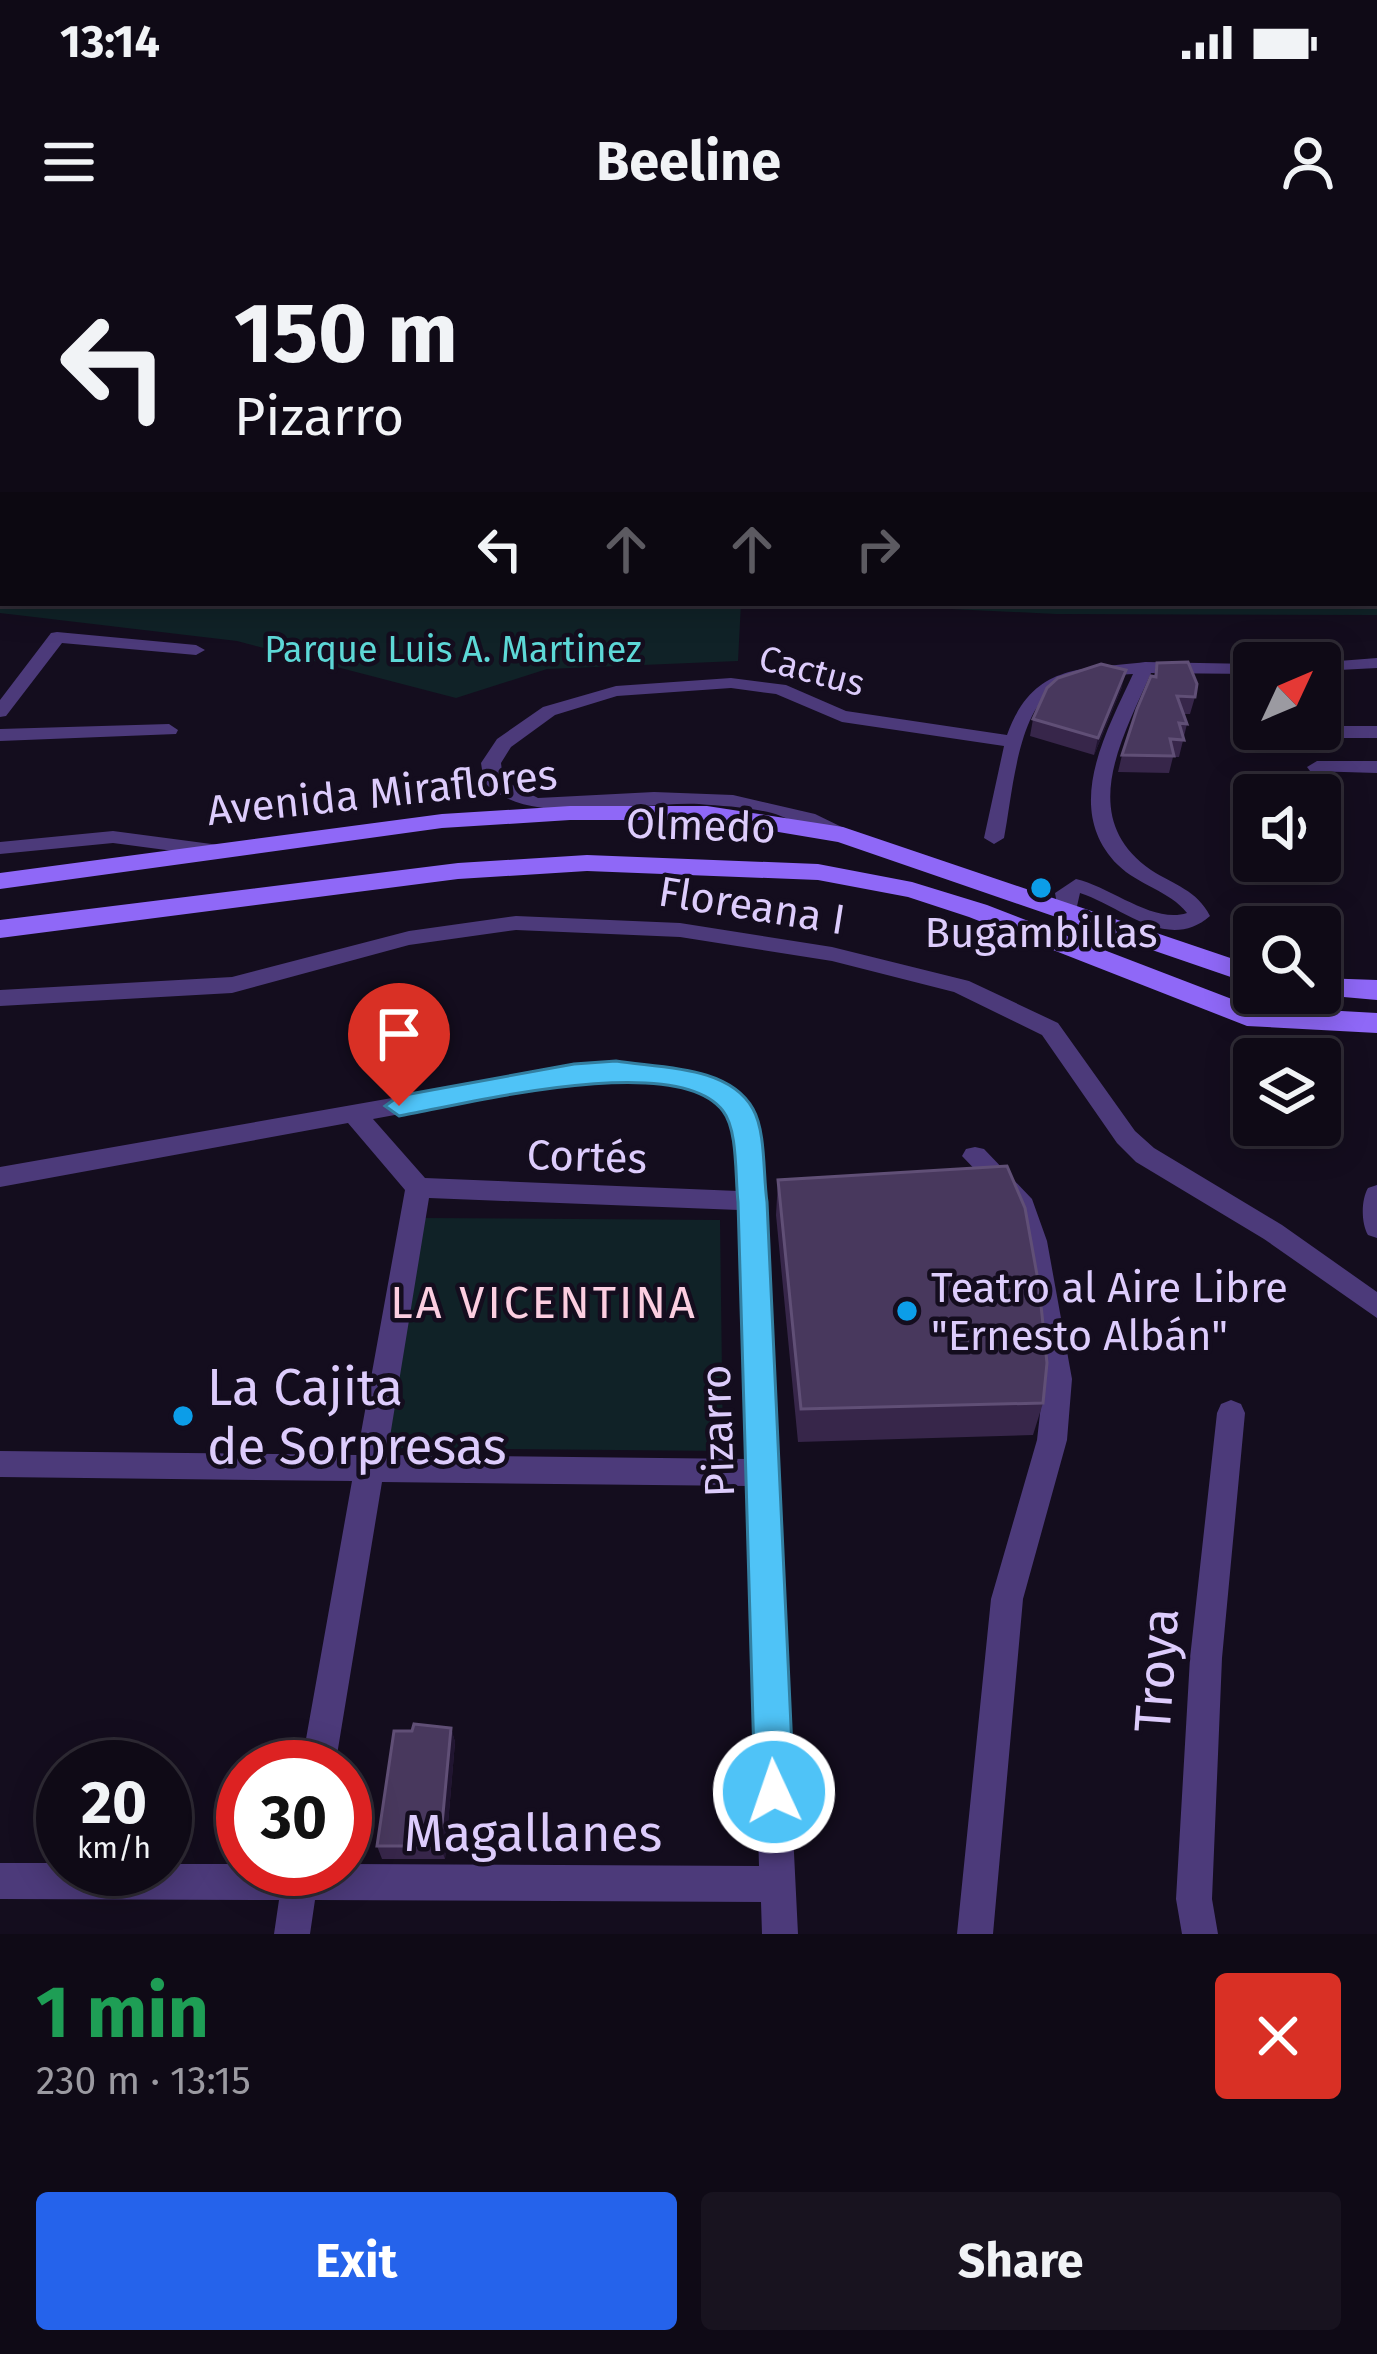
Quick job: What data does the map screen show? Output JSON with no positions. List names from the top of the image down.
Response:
{
  "streets": {
    "main road": ["Avenida Miraflores", "Olmedo"],
    "street": [
      "Cactus",
      "Floreana I",
      "Cortés",
      "Pizarro",
      "Troya",
      "Magallanes"
    ]
  },
  "crossings": [
    ["Cactus", "Avenida Miraflores"],
    ["Cortés", "Pizarro"],
    ["Pizarro", "Magallanes"]
  ],
  "districts": ["LA VICENTINA"],
  "parks": ["Parque Luis A. Martinez"],
  "places": ["Bugambillas", "Teatro al Aire Libre \"Ernesto Albán\"", "La Cajita de Sorpresas"],
  "north": "top right",
  "page": {
    "status": "13:14",
    "header": "Beeline",
    "turn": ["150 m", "Pizarro"],
    "speed": "20 km/h",
    "limit": "30",
    "heading": ["1 min", "230 m · 13:15"],
    "buttons": ["Exit", "Share"]
  }
}
